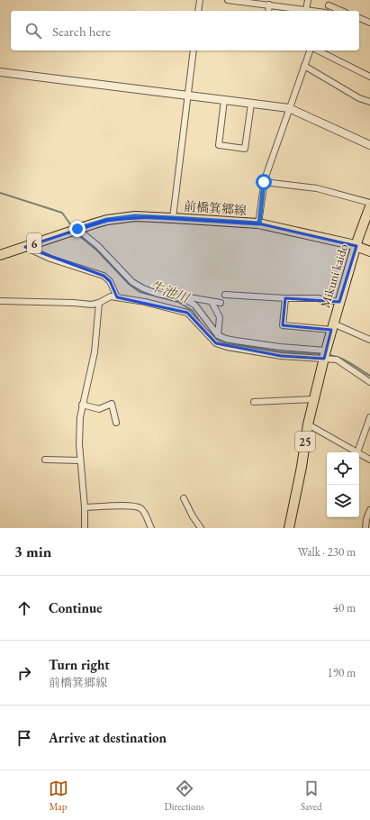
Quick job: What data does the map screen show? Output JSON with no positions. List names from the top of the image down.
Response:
{
  "streets": {
    "main road": [
      "前橋箕郷線",
      "6",
      "Mikuni kaido",
      "25"
    ]
  },
  "crossings": [
    ["前橋箕郷線", "Mikuni kaido"]
  ],
  "water": ["牛池川"],
  "page": {
    "search": "Search here",
    "heading": ["3 min", "Walk · 230 m"],
    "list": [
      ["Continue", "40 m"],
      ["Turn right", "前橋箕郷線", "190 m"],
      "Arrive at destination"
    ],
    "nav": ["Map", "Directions", "Saved"]
  }
}
